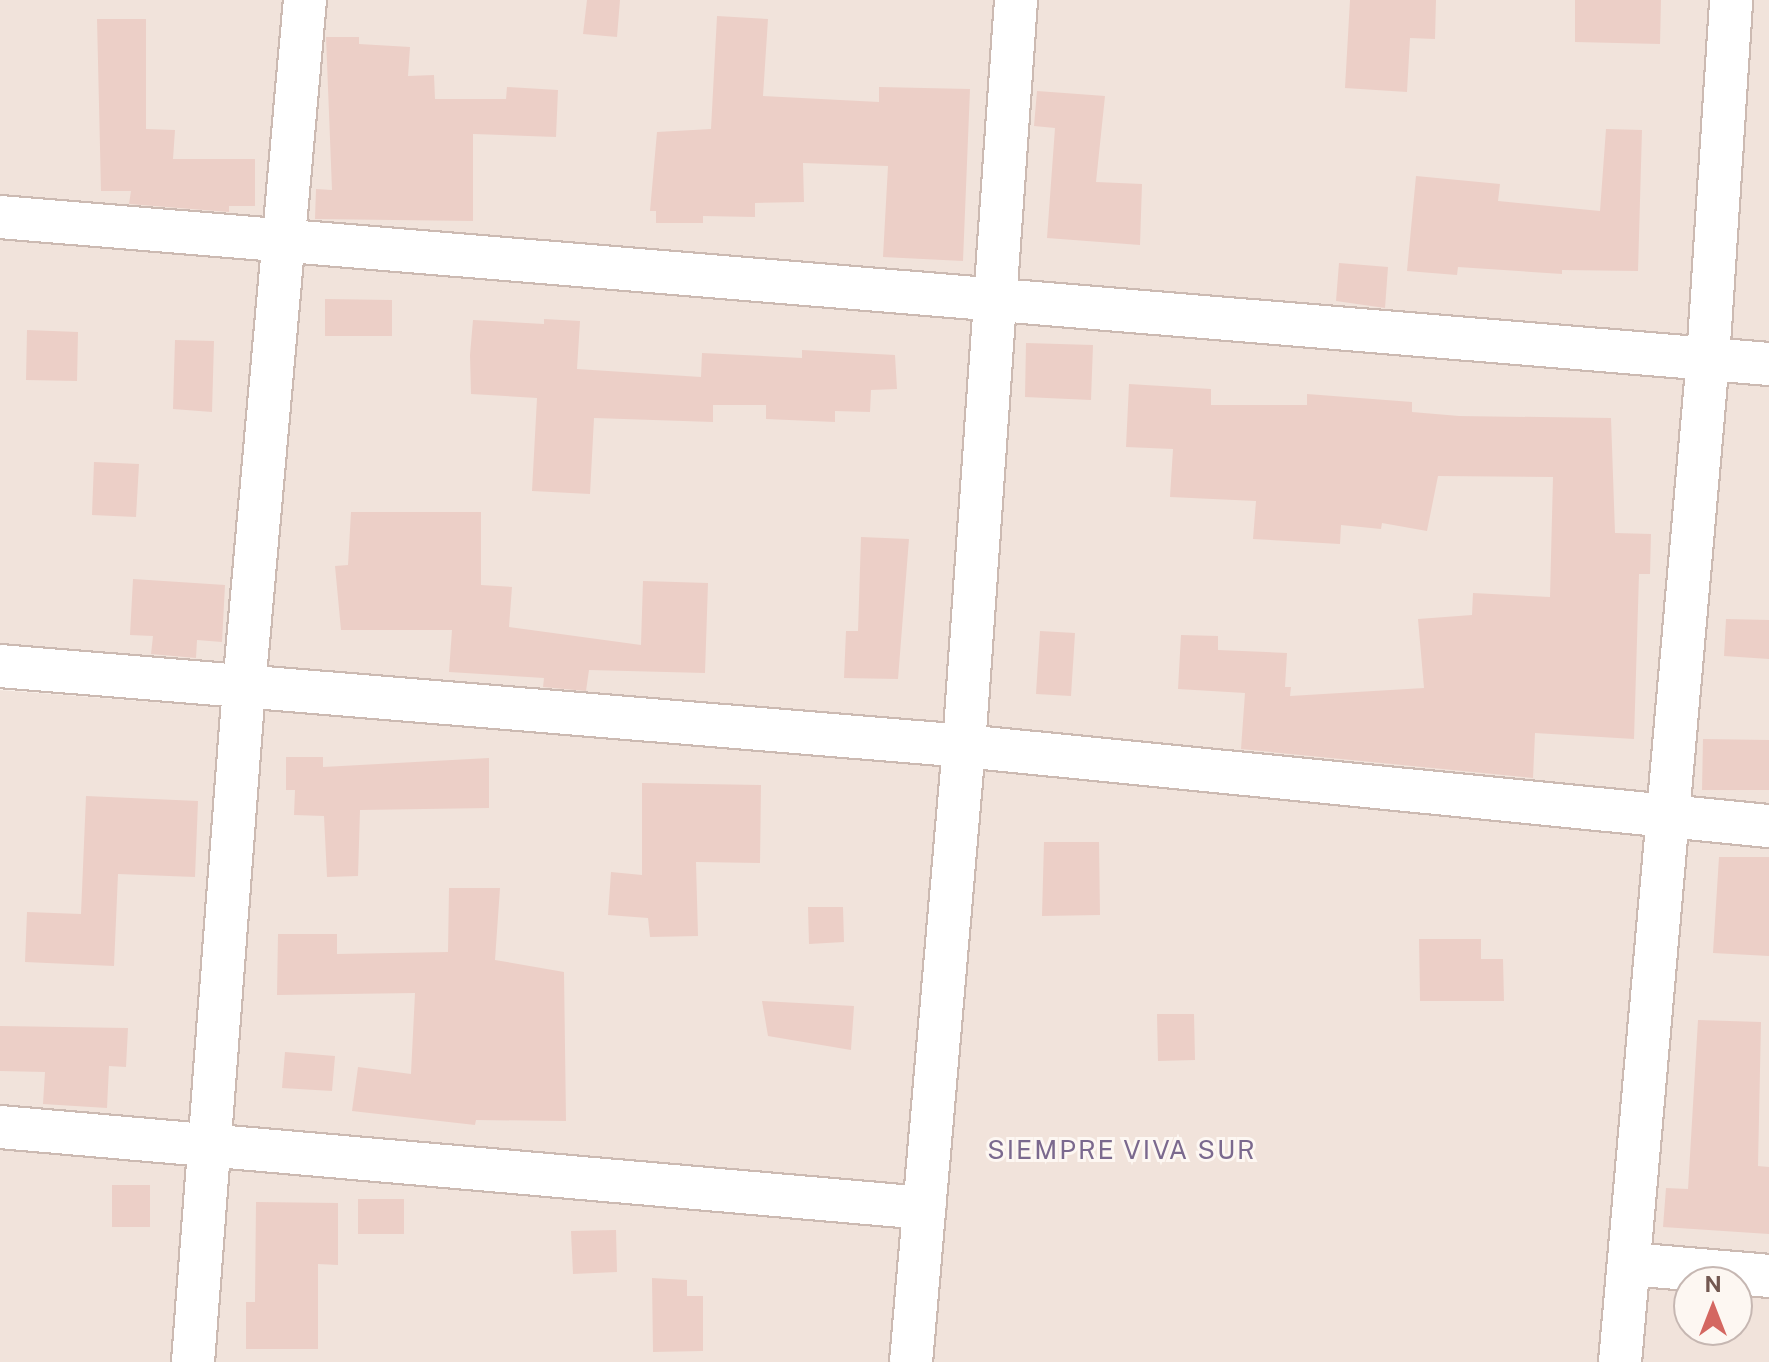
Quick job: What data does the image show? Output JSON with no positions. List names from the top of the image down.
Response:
{
  "districts": ["SIEMPRE VIVA SUR"],
  "north": "top"
}
